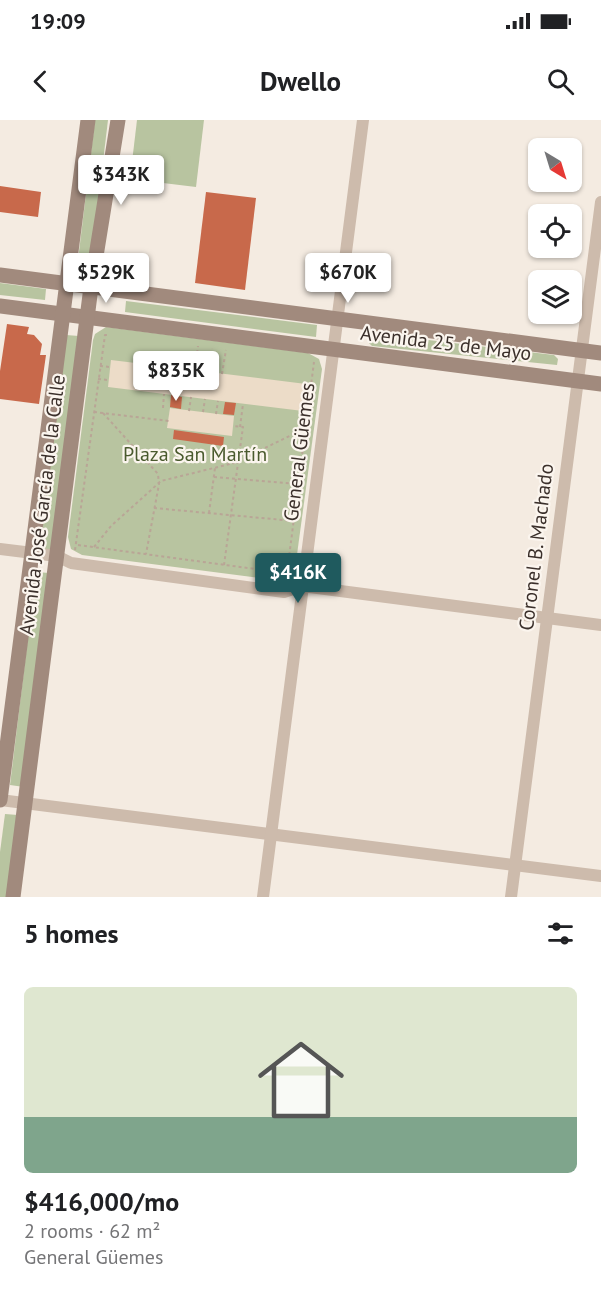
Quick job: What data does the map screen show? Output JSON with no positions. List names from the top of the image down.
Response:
{
  "streets": {
    "main road": ["Avenida 25 de Mayo", "Avenida José García de la Calle"],
    "street": ["General Güemes", "Coronel B. Machado"]
  },
  "crossings": [
    ["Avenida 25 de Mayo", "General Güemes"],
    ["Avenida 25 de Mayo", "Avenida José García de la Calle"],
    ["Avenida 25 de Mayo", "Coronel B. Machado"]
  ],
  "parks": ["Plaza San Martín"],
  "north": "bottom right",
  "page": {
    "status": "19:09",
    "header": "Dwello",
    "price": [
      "$343K",
      "$529K",
      "$670K",
      "$835K",
      "$416K"
    ],
    "heading": "5 homes",
    "list": [
      {
        "name": "$416,000/mo",
        "note": "2 rooms · 62 m² · General Güemes"
      }
    ]
  }
}
